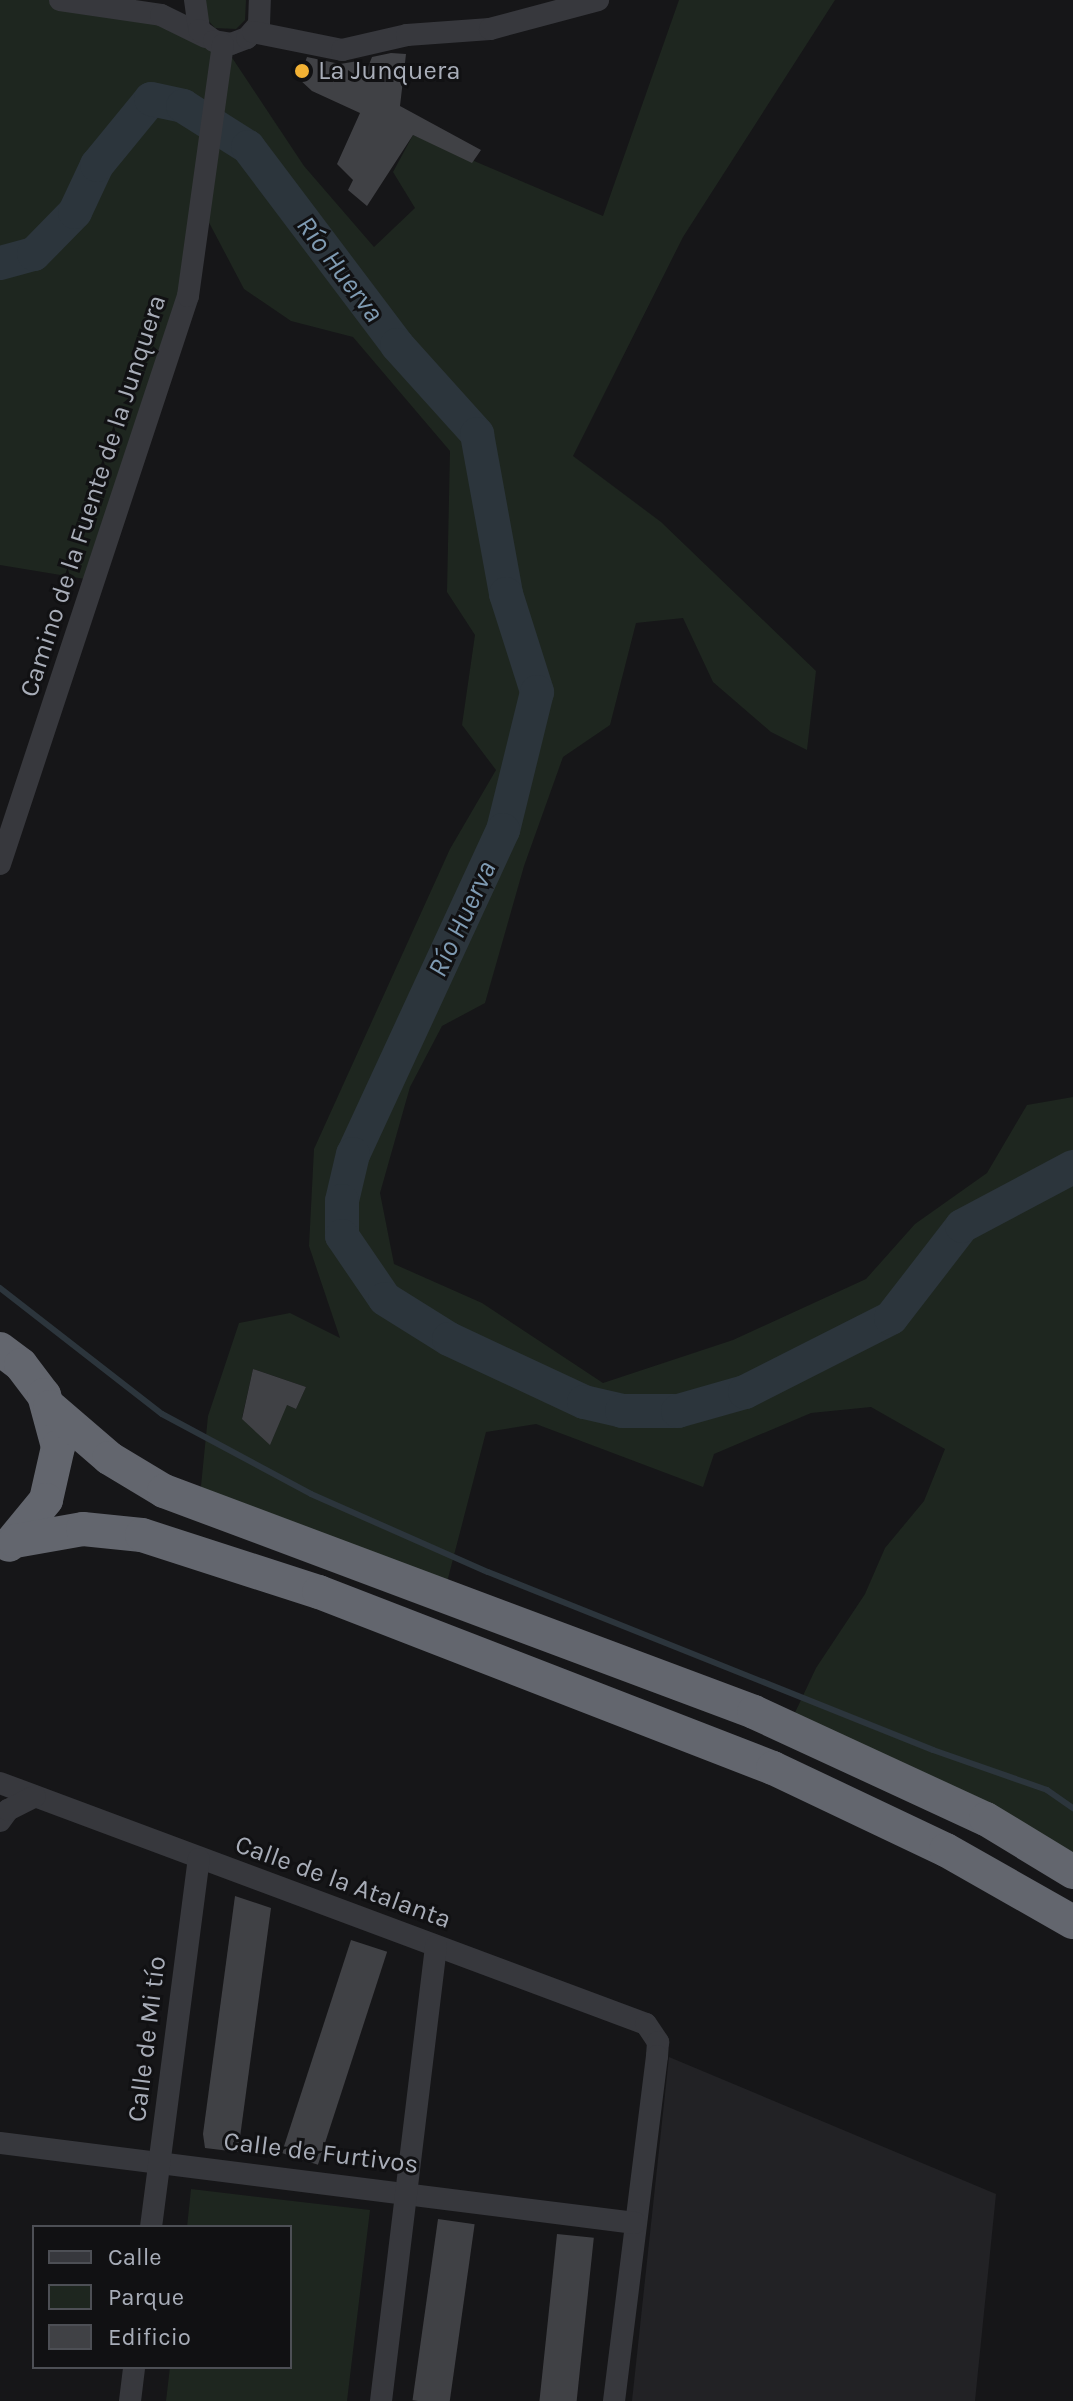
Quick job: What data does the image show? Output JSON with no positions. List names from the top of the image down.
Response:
{
  "streets": {
    "street": [
      "Camino de la Fuente de la Junquera",
      "Calle de la Atalanta",
      "Calle de Mi tío",
      "Calle de Furtivos"
    ]
  },
  "crossings": [
    ["Calle de la Atalanta", "Calle de Mi tío"],
    ["Calle de la Atalanta", "Calle de Furtivos"],
    ["Calle de Mi tío", "Calle de Furtivos"]
  ],
  "water": ["Río Huerva"],
  "places": ["La Junquera"],
  "legend": ["Calle", "Parque", "Edificio"]
}
